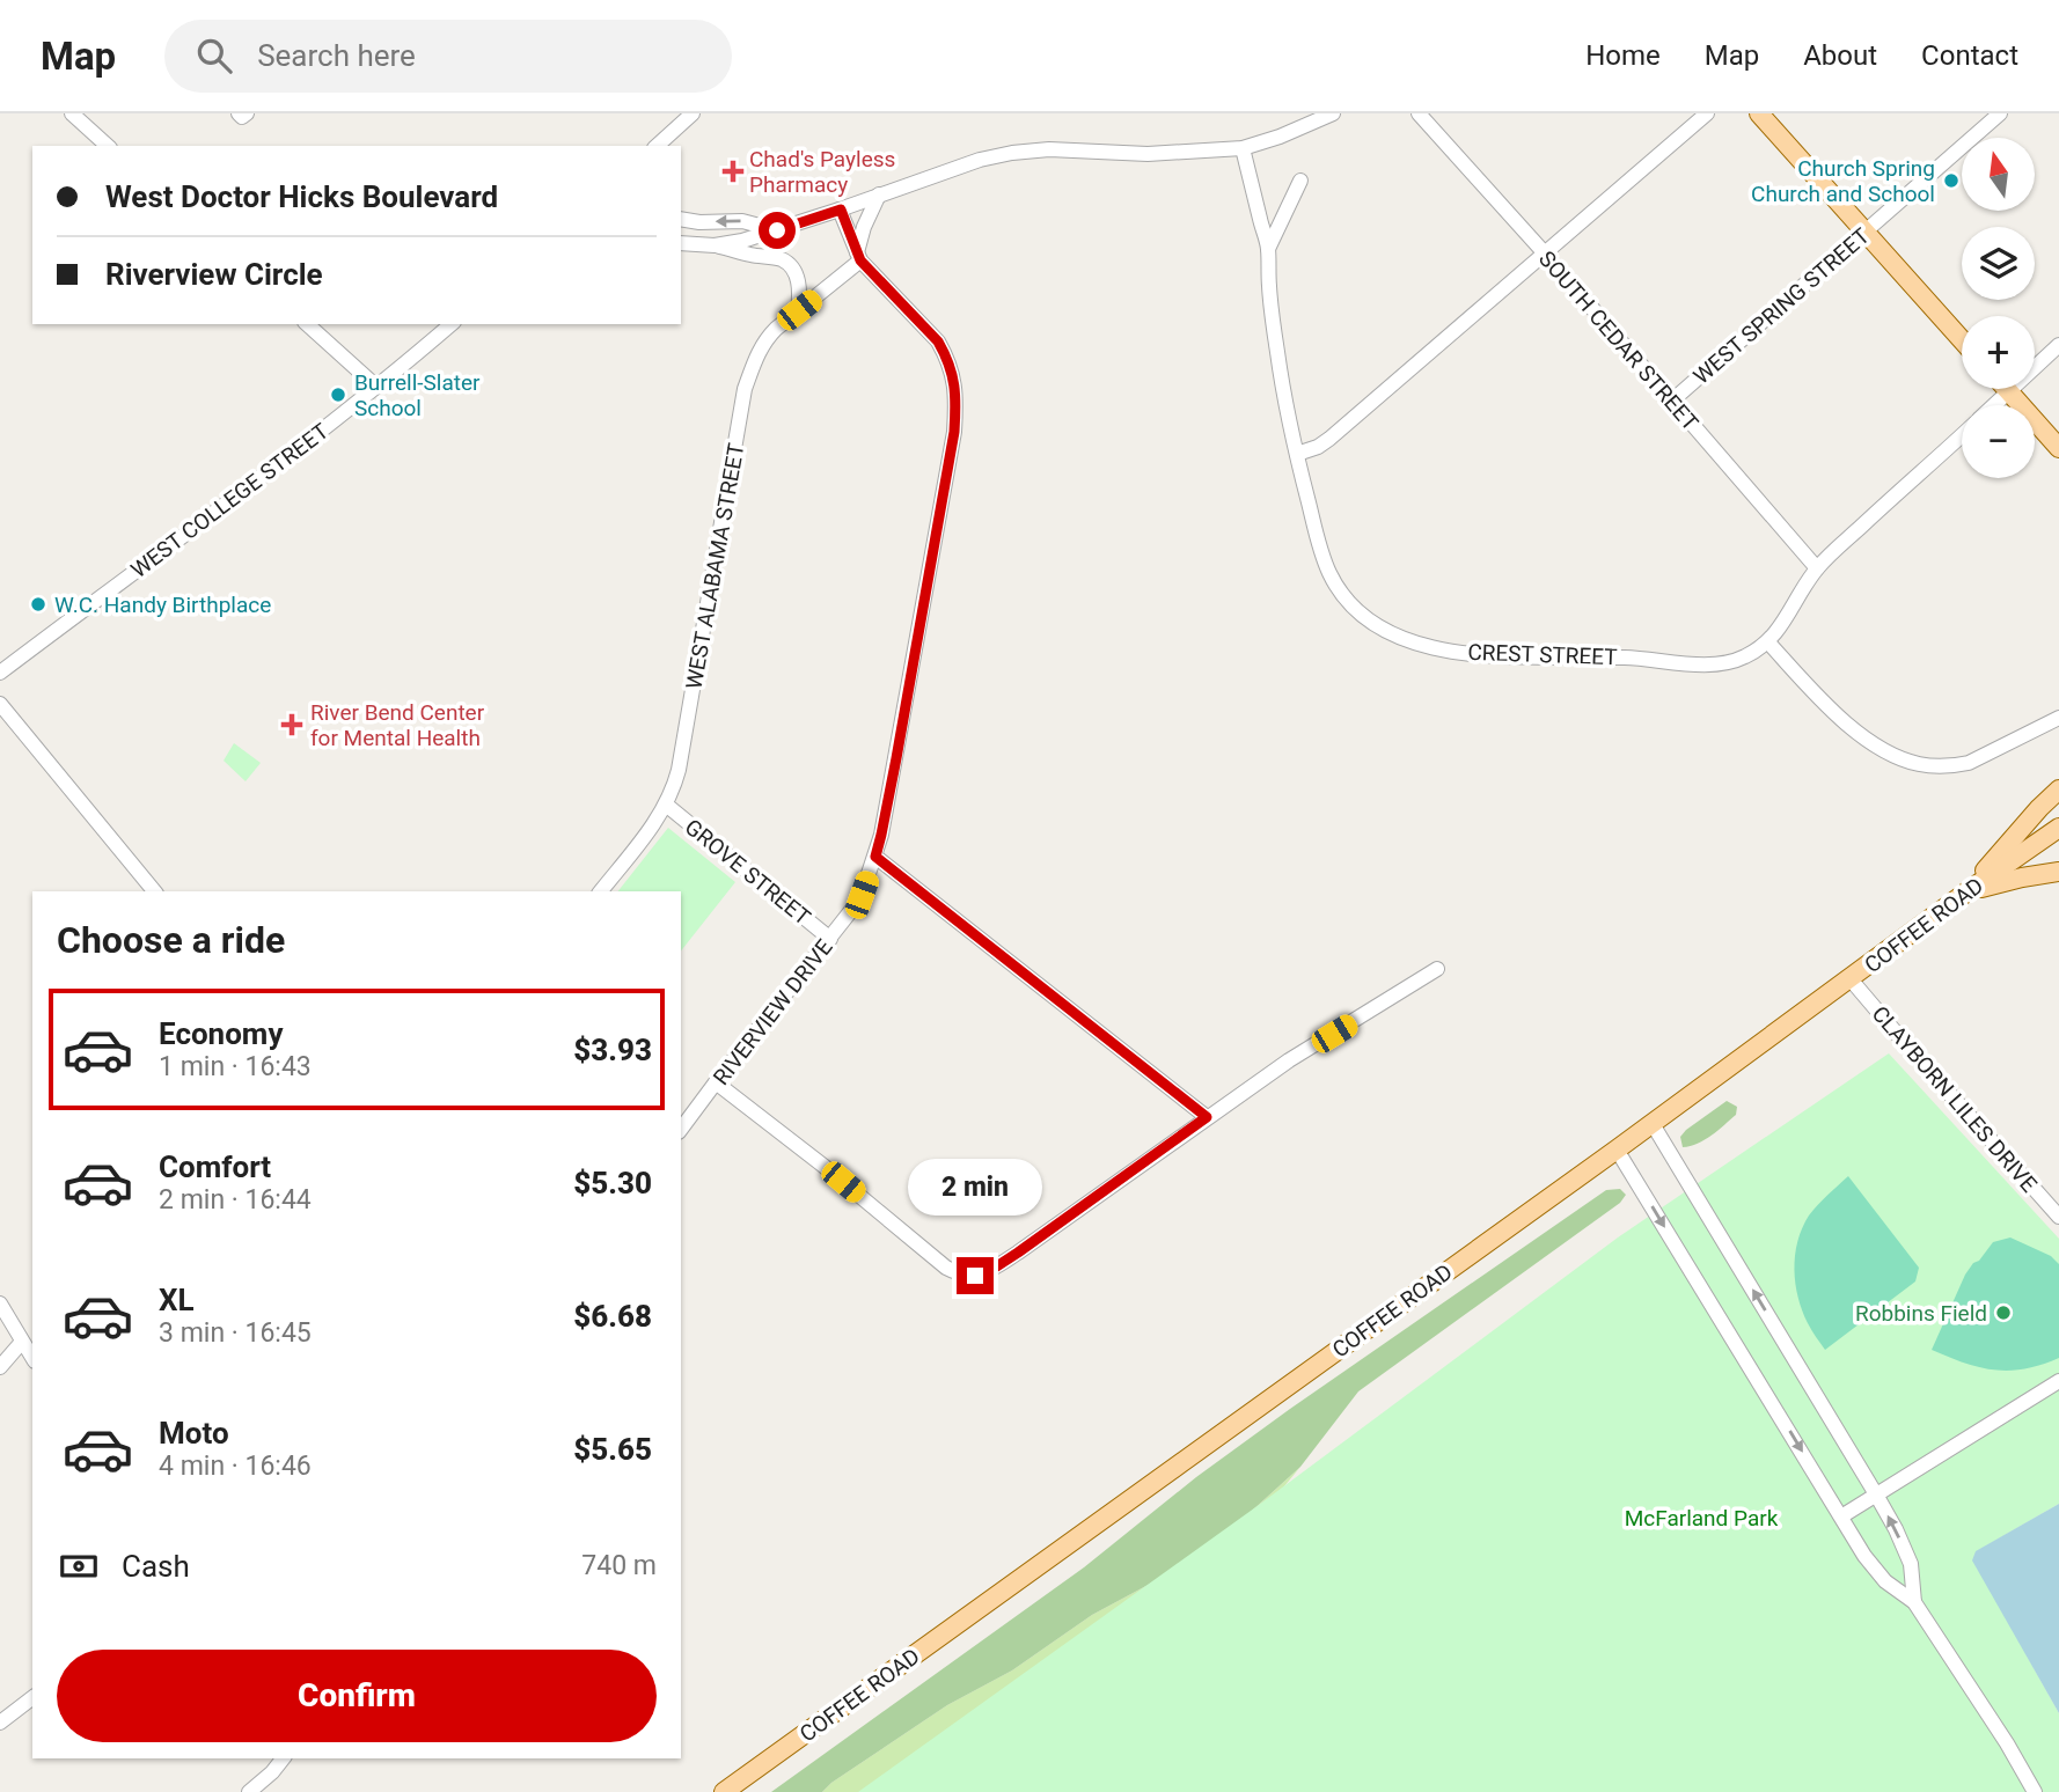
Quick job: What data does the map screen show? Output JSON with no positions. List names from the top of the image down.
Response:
{
  "streets": {
    "main road": ["COFFEE ROAD"],
    "street": [
      "WEST SPRING STREET",
      "SOUTH CEDAR STREET",
      "WEST COLLEGE STREET",
      "WEST ALABAMA STREET",
      "CREST STREET",
      "GROVE STREET",
      "RIVERVIEW DRIVE",
      "CLAYBORN LILES DRIVE"
    ]
  },
  "crossings": [
    ["WEST SPRING STREET", "SOUTH CEDAR STREET"],
    ["WEST ALABAMA STREET", "GROVE STREET"],
    ["WEST ALABAMA STREET", "RIVERVIEW DRIVE"],
    ["GROVE STREET", "RIVERVIEW DRIVE"],
    ["COFFEE ROAD", "CLAYBORN LILES DRIVE"]
  ],
  "parks": ["McFarland Park"],
  "places": {
    "health": ["Chad's Payless Pharmacy", "River Bend Center for Mental Health"],
    "other": [
      "Church Spring Church and School",
      "Burrell-Slater School",
      "W.C. Handy Birthplace",
      "Robbins Field"
    ]
  },
  "north": "top",
  "page": {
    "header": "Map",
    "search": "Search here",
    "nav": [
      "Home",
      "Map",
      "About",
      "Contact"
    ],
    "map_buttons": ["+", "−"],
    "banner": ["West Doctor Hicks Boulevard", "Riverview Circle"],
    "heading": "Choose a ride",
    "list": [
      {
        "name": "Economy",
        "note": "1 min · 16:43",
        "value": "$3.93"
      },
      {
        "name": "Comfort",
        "note": "2 min · 16:44",
        "value": "$5.30"
      },
      {
        "name": "XL",
        "note": "3 min · 16:45",
        "value": "$6.68"
      },
      {
        "name": "Moto",
        "note": "4 min · 16:46",
        "value": "$5.65"
      }
    ],
    "bubble": "2 min",
    "pay": ["Cash", "740 m"],
    "buttons": "Confirm"
  }
}
